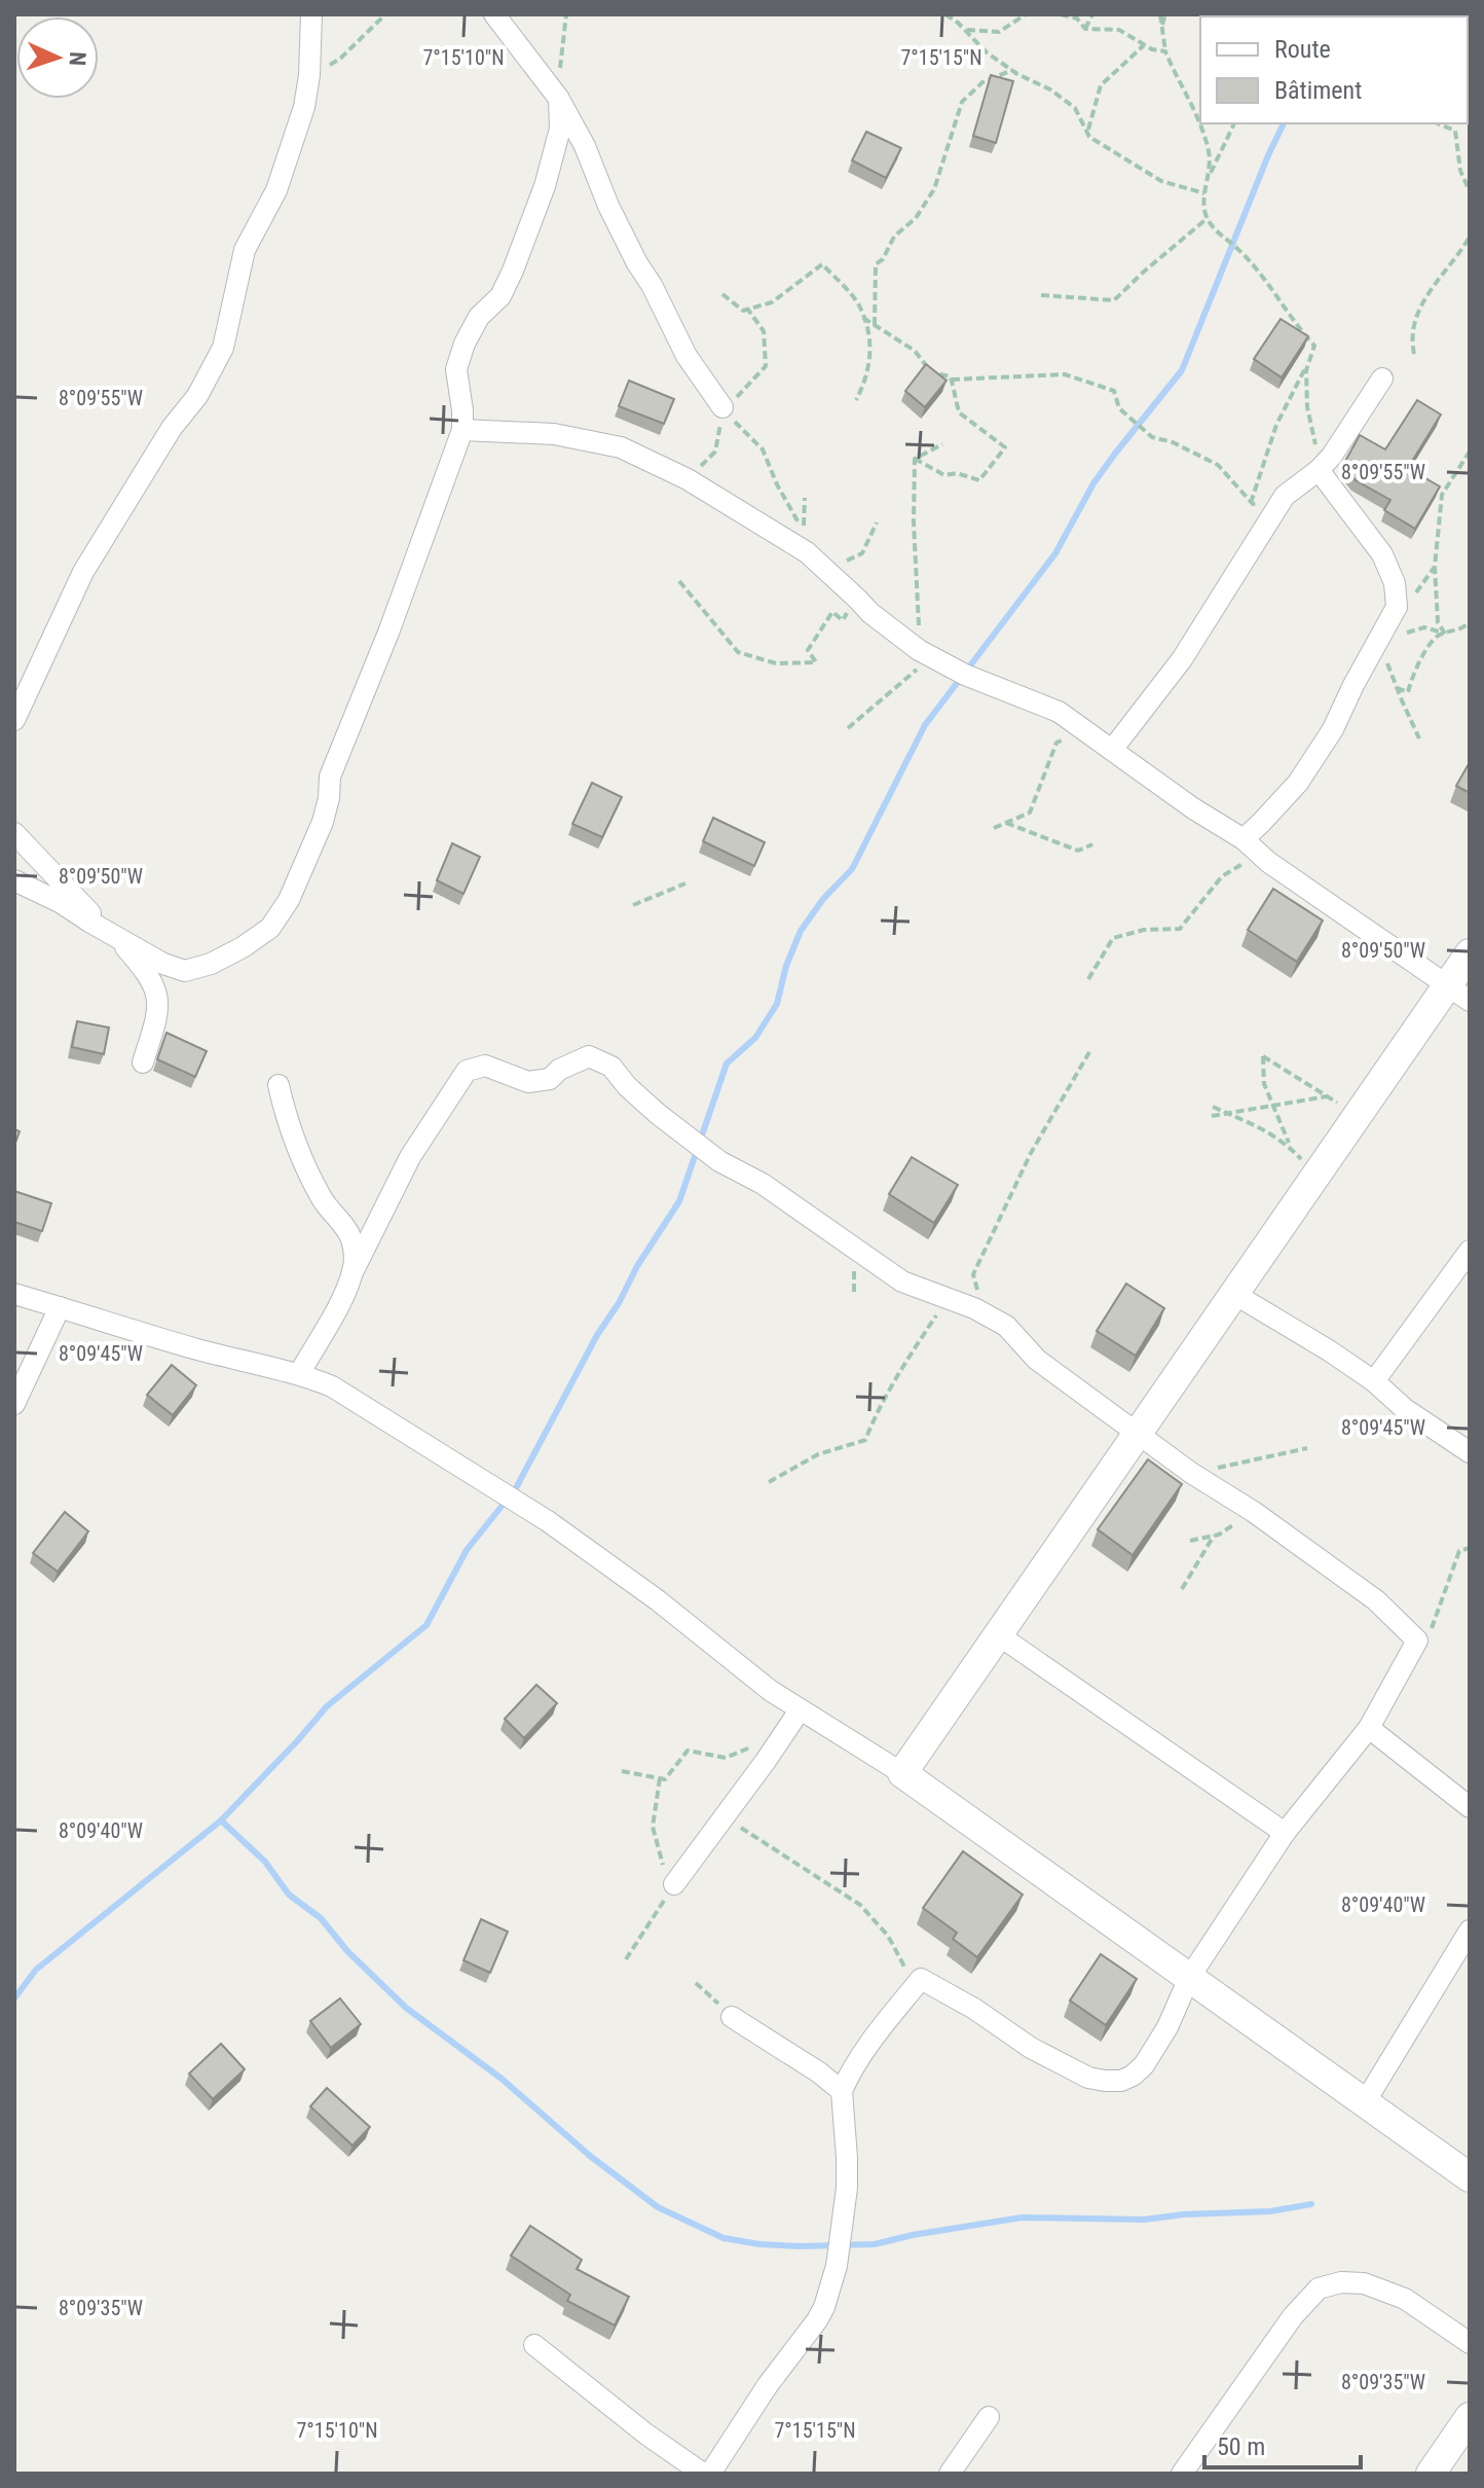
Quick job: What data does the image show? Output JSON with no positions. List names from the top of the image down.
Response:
{
  "legend": ["Route", "Bâtiment"],
  "scale_bar": "50 m",
  "north": "right",
  "coordinates": [
    "7°15'10\"N",
    "7°15'15\"N",
    "8°09'55\"W",
    "8°09'50\"W",
    "8°09'45\"W",
    "8°09'40\"W",
    "8°09'35\"W"
  ]
}
